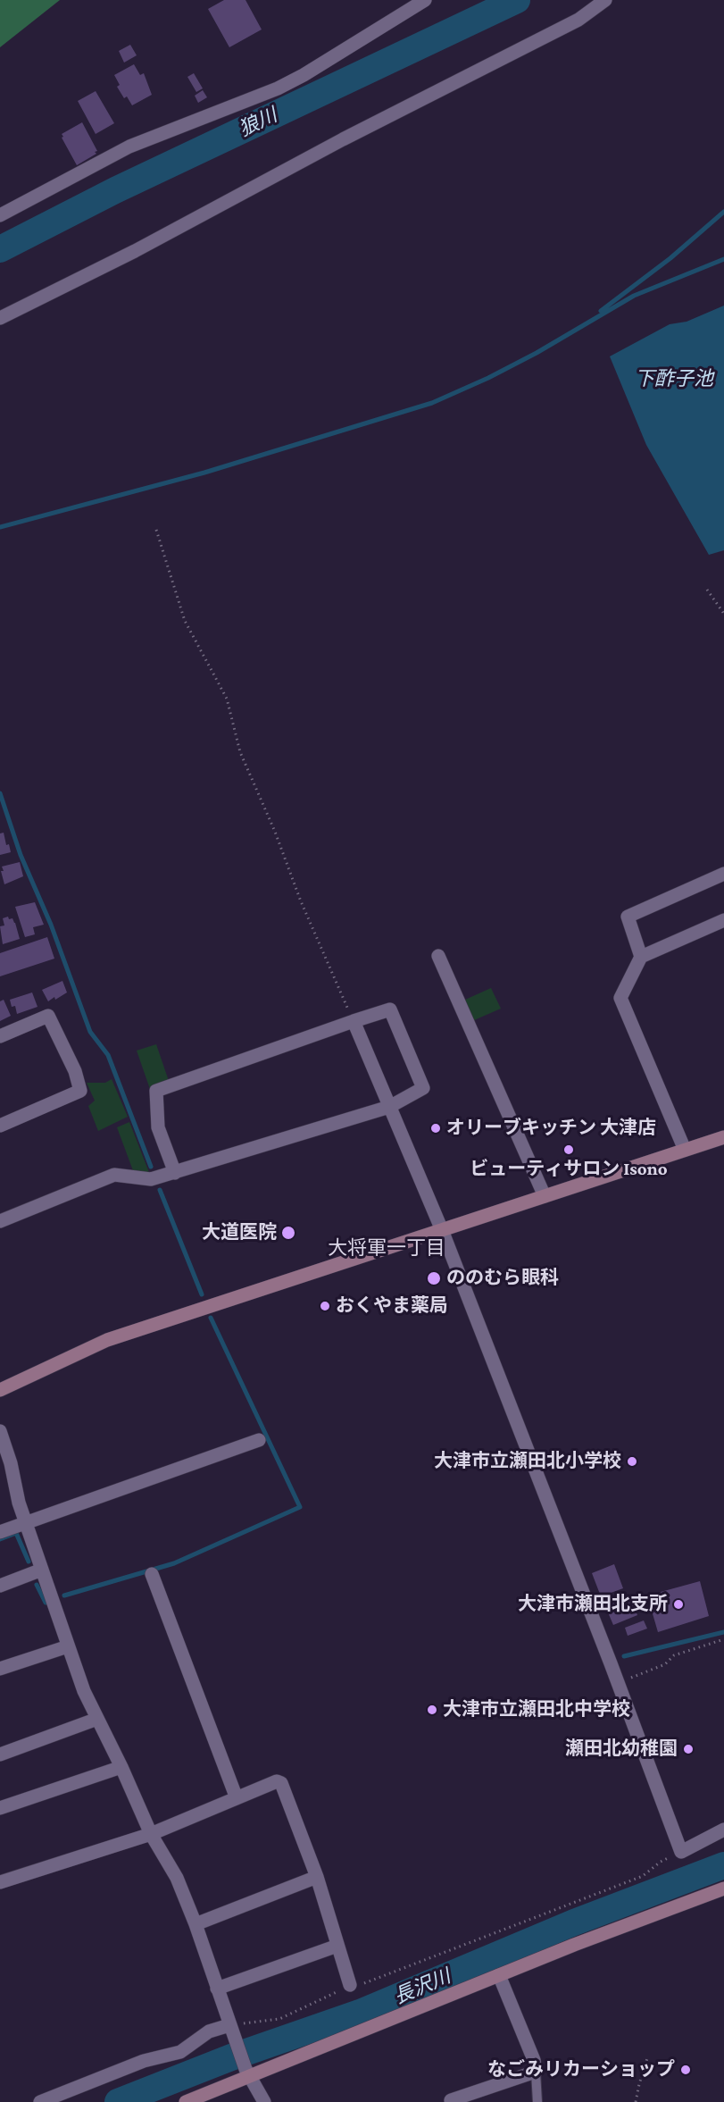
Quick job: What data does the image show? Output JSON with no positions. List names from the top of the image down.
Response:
{
  "districts": ["大将軍一丁目"],
  "water": ["狼川", "下酢子池", "長沢川"],
  "places": [
    "オリーブキッチン 大津店",
    "ビューティサロン Isono",
    "大道医院",
    "ののむら眼科",
    "おくやま薬局",
    "大津市立瀬田北小学校",
    "大津市瀬田北支所",
    "大津市立瀬田北中学校",
    "瀬田北幼稚園",
    "なごみリカーショップ"
  ]
}
